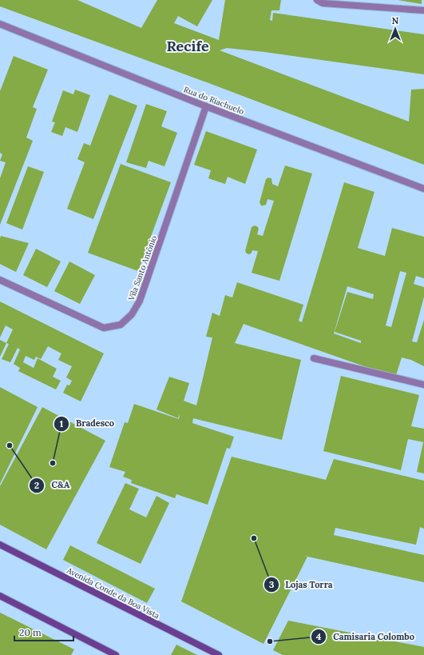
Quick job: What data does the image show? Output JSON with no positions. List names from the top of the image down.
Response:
{
  "streets": {
    "main road": ["Avenida Conde da Boa Vista"],
    "street": ["Rua do Riachuelo", "Vila Santo Antônio"]
  },
  "crossings": [
    ["Rua do Riachuelo", "Vila Santo Antônio"]
  ],
  "districts": ["Recife"],
  "places": [
    "C&A",
    "Bradesco",
    "Lojas Torra",
    "Camisaria Colombo"
  ],
  "scale_bar": "20 m",
  "north": "top"
}
